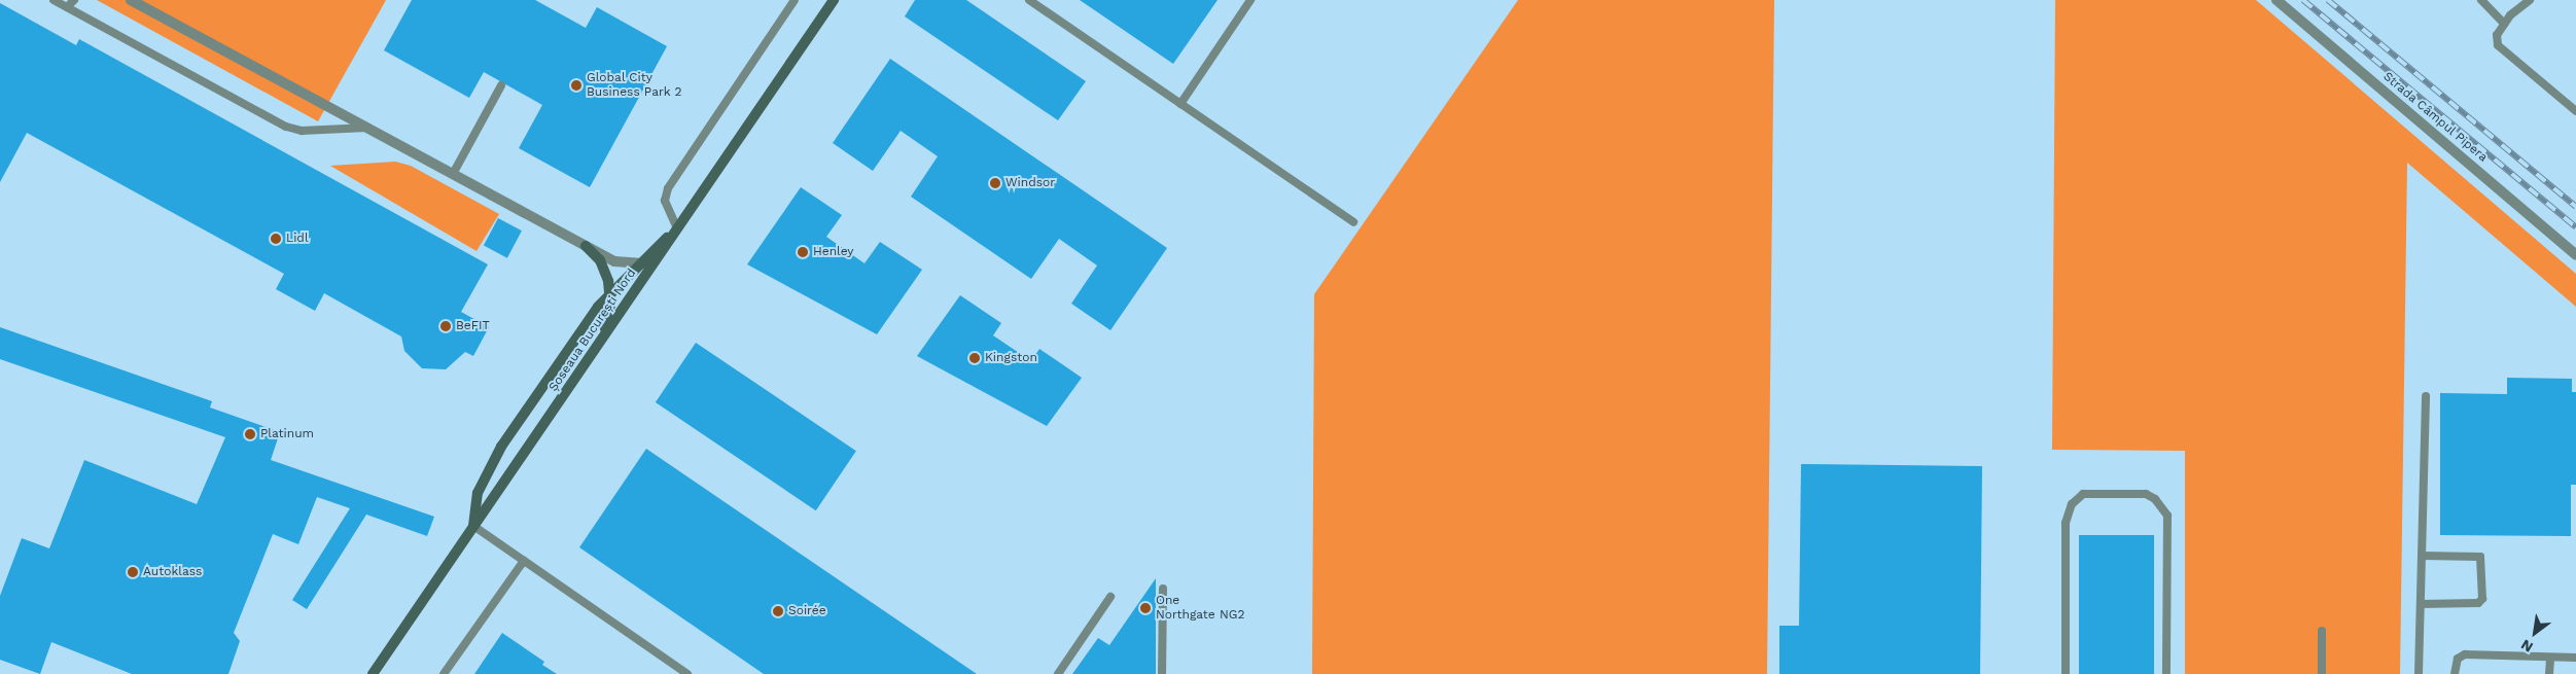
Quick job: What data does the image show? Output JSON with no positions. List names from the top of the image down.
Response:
{
  "streets": {
    "main road": ["Șoseaua București Nord"],
    "street": ["Strada Câmpul Pipera"]
  },
  "places": [
    "Global City Business Park 2",
    "Windsor",
    "Lidl",
    "Henley",
    "BeFIT",
    "Kingston",
    "Platinum",
    "Autoklass",
    "One Northgate NG2",
    "Soirée"
  ],
  "north": "bottom left"
}
